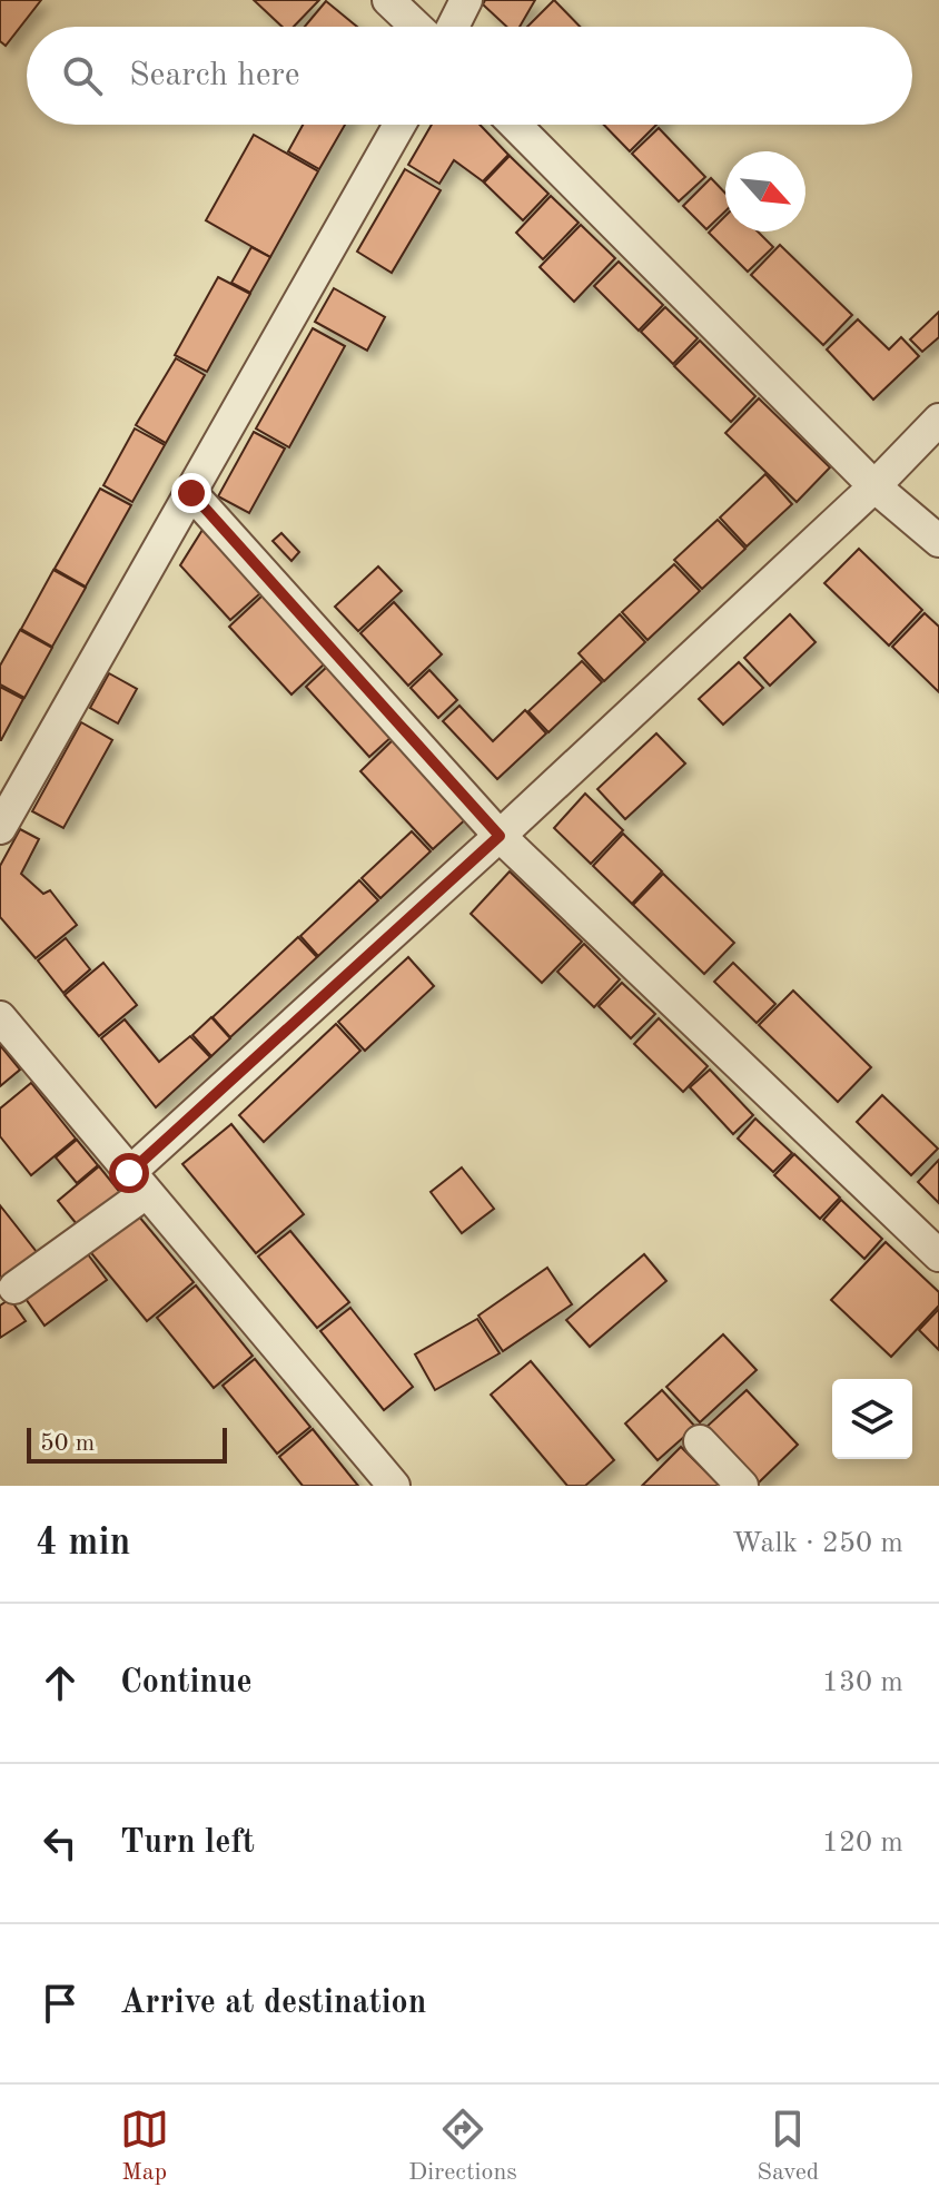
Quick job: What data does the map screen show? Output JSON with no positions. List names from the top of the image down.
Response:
{
  "scale_bar": "50 m",
  "north": "bottom right",
  "page": {
    "search": "Search here",
    "scale": "50 m",
    "heading": ["4 min", "Walk · 250 m"],
    "list": [
      ["Continue", "130 m"],
      ["Turn left", "120 m"],
      "Arrive at destination"
    ],
    "nav": ["Map", "Directions", "Saved"]
  }
}
